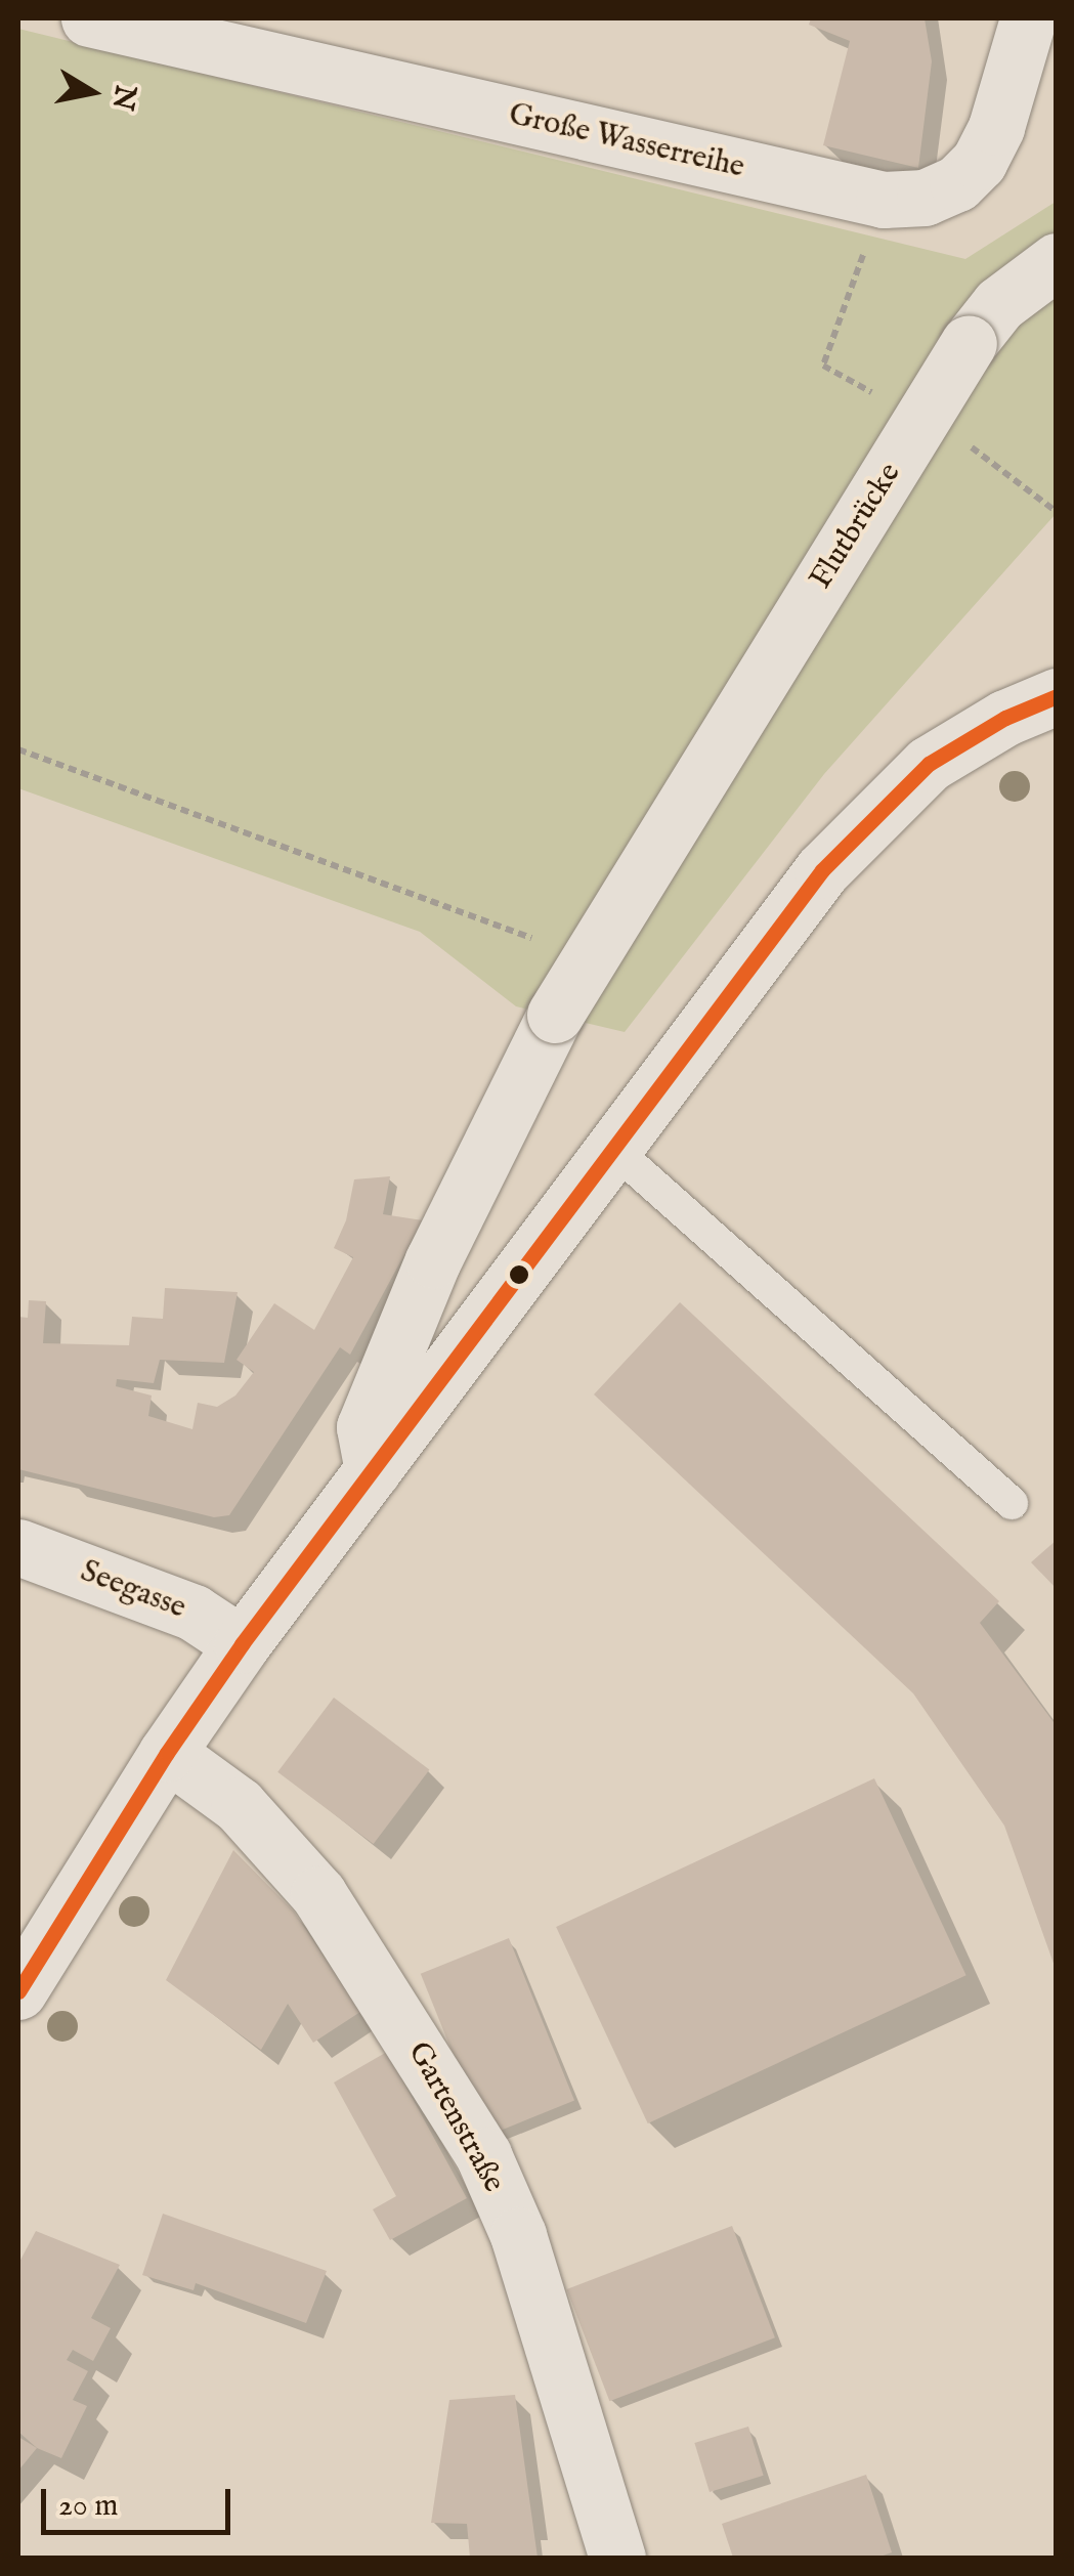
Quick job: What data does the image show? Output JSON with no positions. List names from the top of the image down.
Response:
{
  "streets": {
    "street": [
      "Große Wasserreihe",
      "Flutbrücke",
      "Seegasse",
      "Gartenstraße"
    ]
  },
  "scale_bar": "20 m",
  "north": "right"
}
